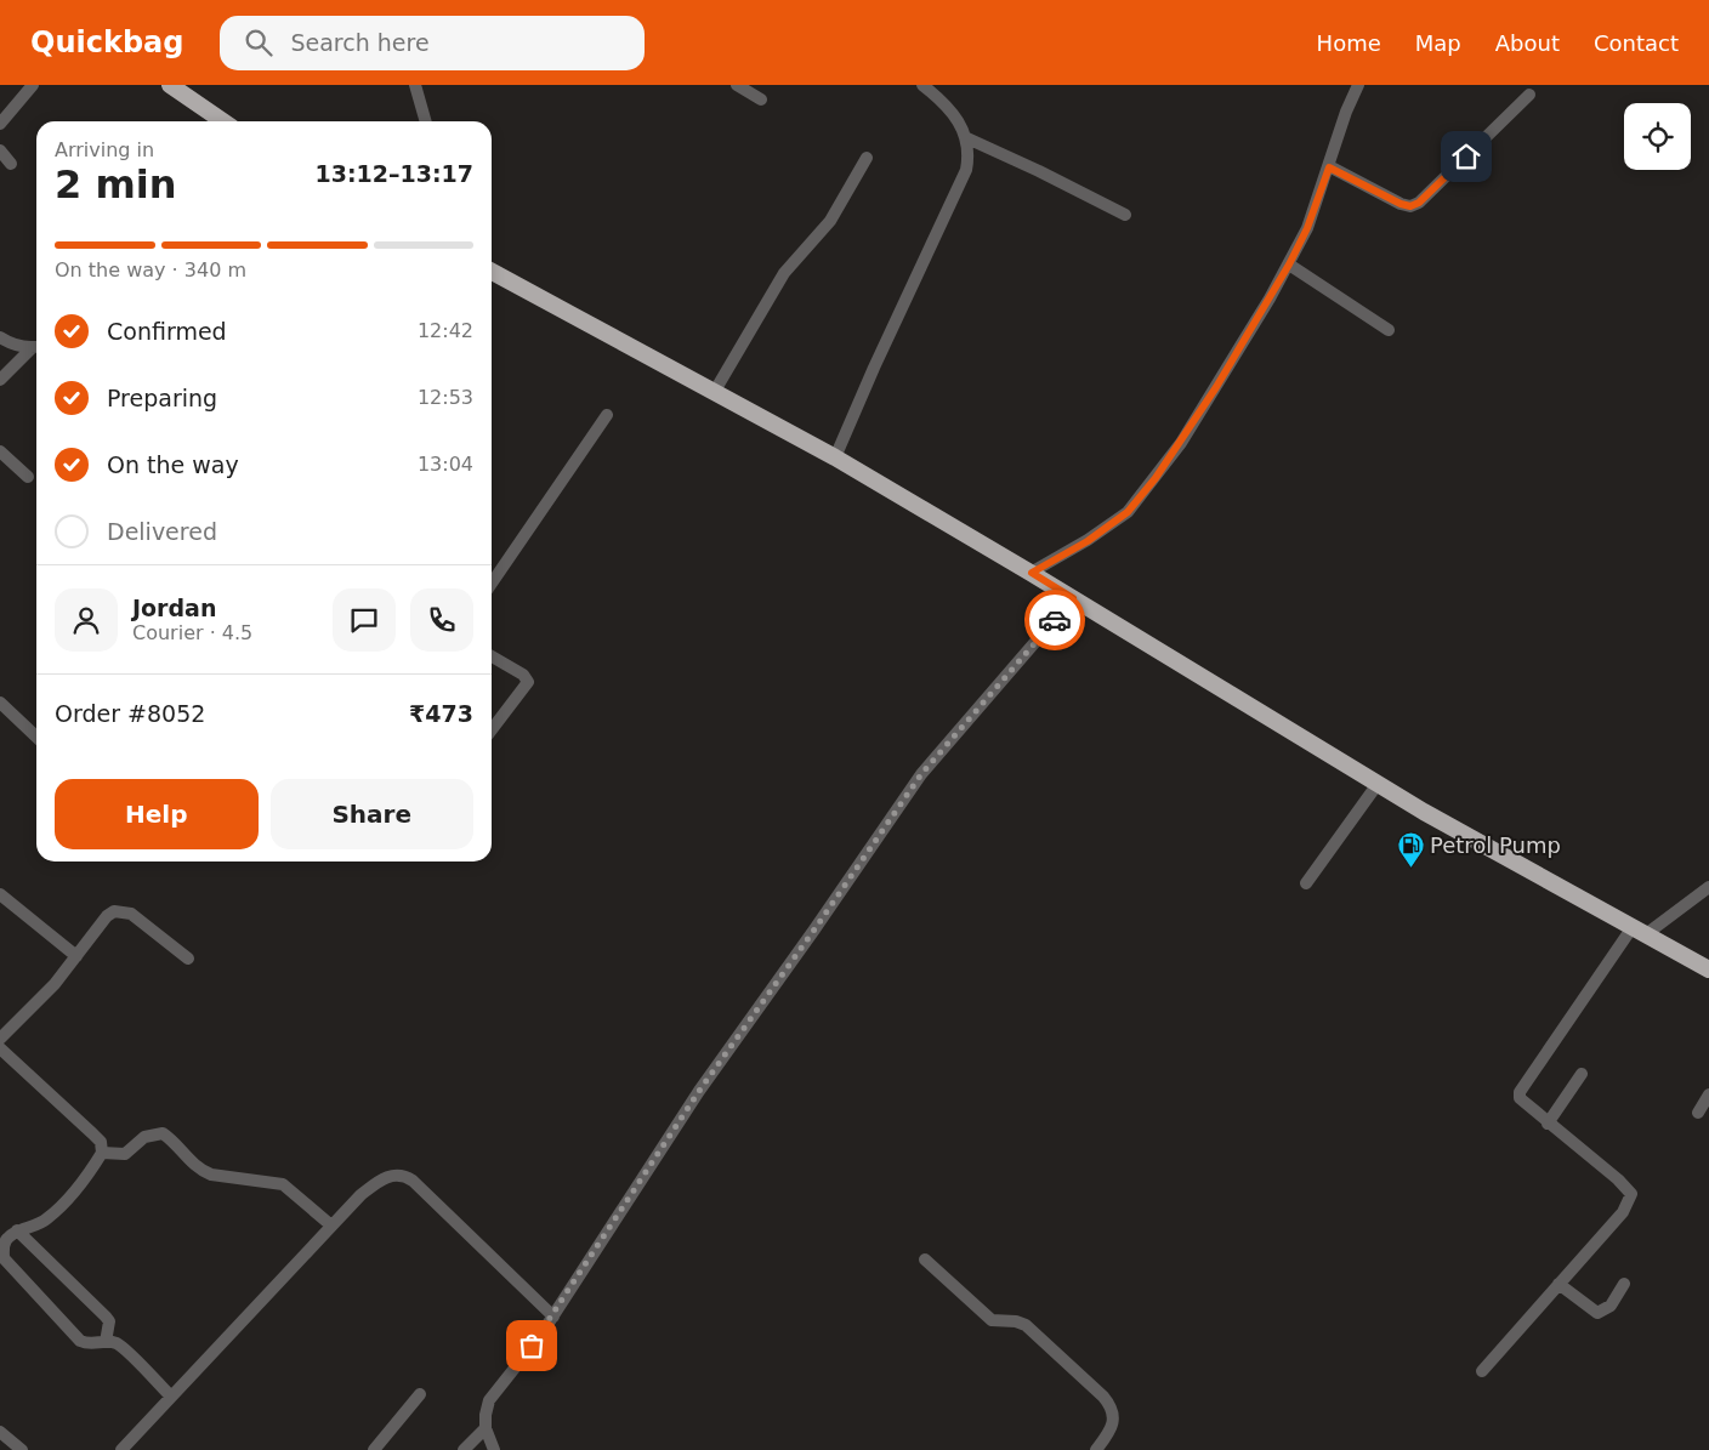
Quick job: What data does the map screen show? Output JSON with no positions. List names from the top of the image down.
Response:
{
  "places": {
    "fuel station": ["Petrol Pump"]
  },
  "page": {
    "header": "Quickbag",
    "search": "Search here",
    "nav": [
      "Home",
      "Map",
      "About",
      "Contact"
    ],
    "heading": ["2 min", "Arriving in", "13:12–13:17"],
    "panel": [
      "Jordan",
      "Courier · 4.5",
      "Order #8052",
      "₹473"
    ],
    "bar": "On the way · 340 m",
    "list": [
      ["Confirmed", "12:42"],
      ["Preparing", "12:53"],
      ["On the way", "13:04"],
      "Delivered"
    ],
    "buttons": ["Help", "Share"]
  }
}
